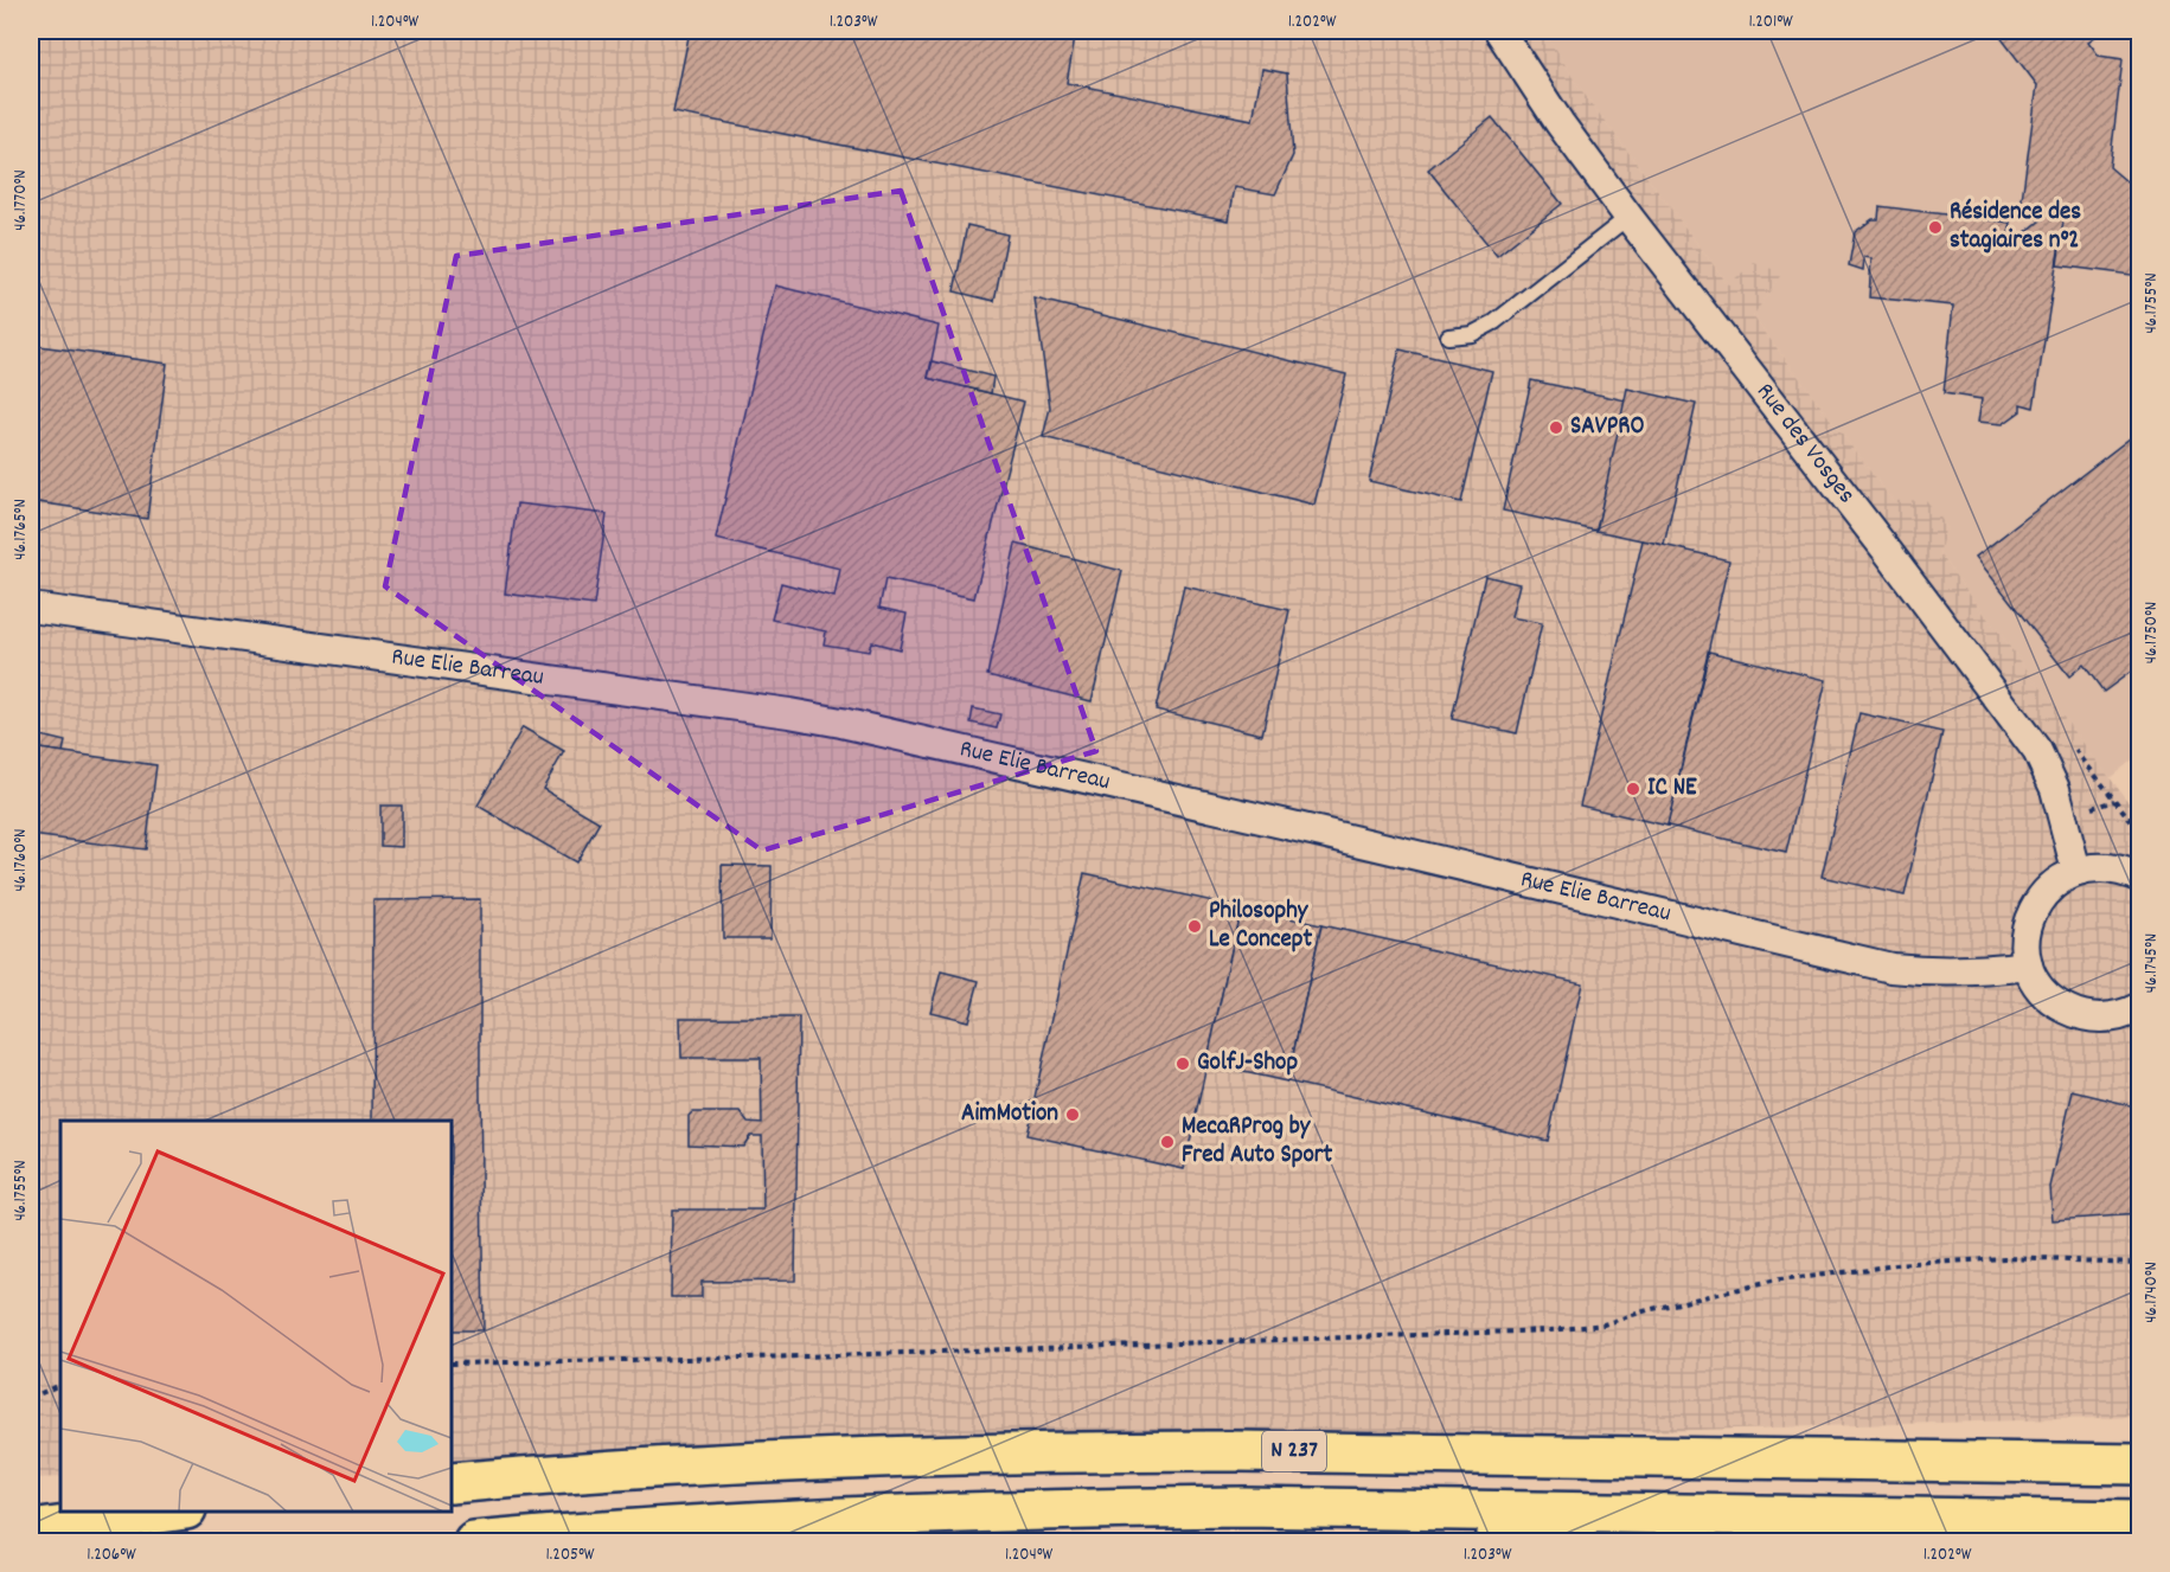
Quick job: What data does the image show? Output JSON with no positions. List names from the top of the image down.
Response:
{
  "streets": {
    "highway": ["N 237"],
    "street": ["Rue des Vosges", "Rue Elie Barreau"]
  },
  "places": [
    "Résidence des stagiaires n°2",
    "SAVPRO",
    "IC NE",
    "Philosophy Le Concept",
    "GolfJ-Shop",
    "AimMotion",
    "MecaRProg by Fred Auto Sport"
  ],
  "coordinates": [
    "1.204°W",
    "1.203°W",
    "1.202°W",
    "1.201°W",
    "46.1770°N",
    "46.1755°N",
    "46.1765°N",
    "46.1750°N",
    "46.1760°N",
    "46.1745°N",
    "46.1740°N",
    "1.206°W",
    "1.205°W"
  ]
}
